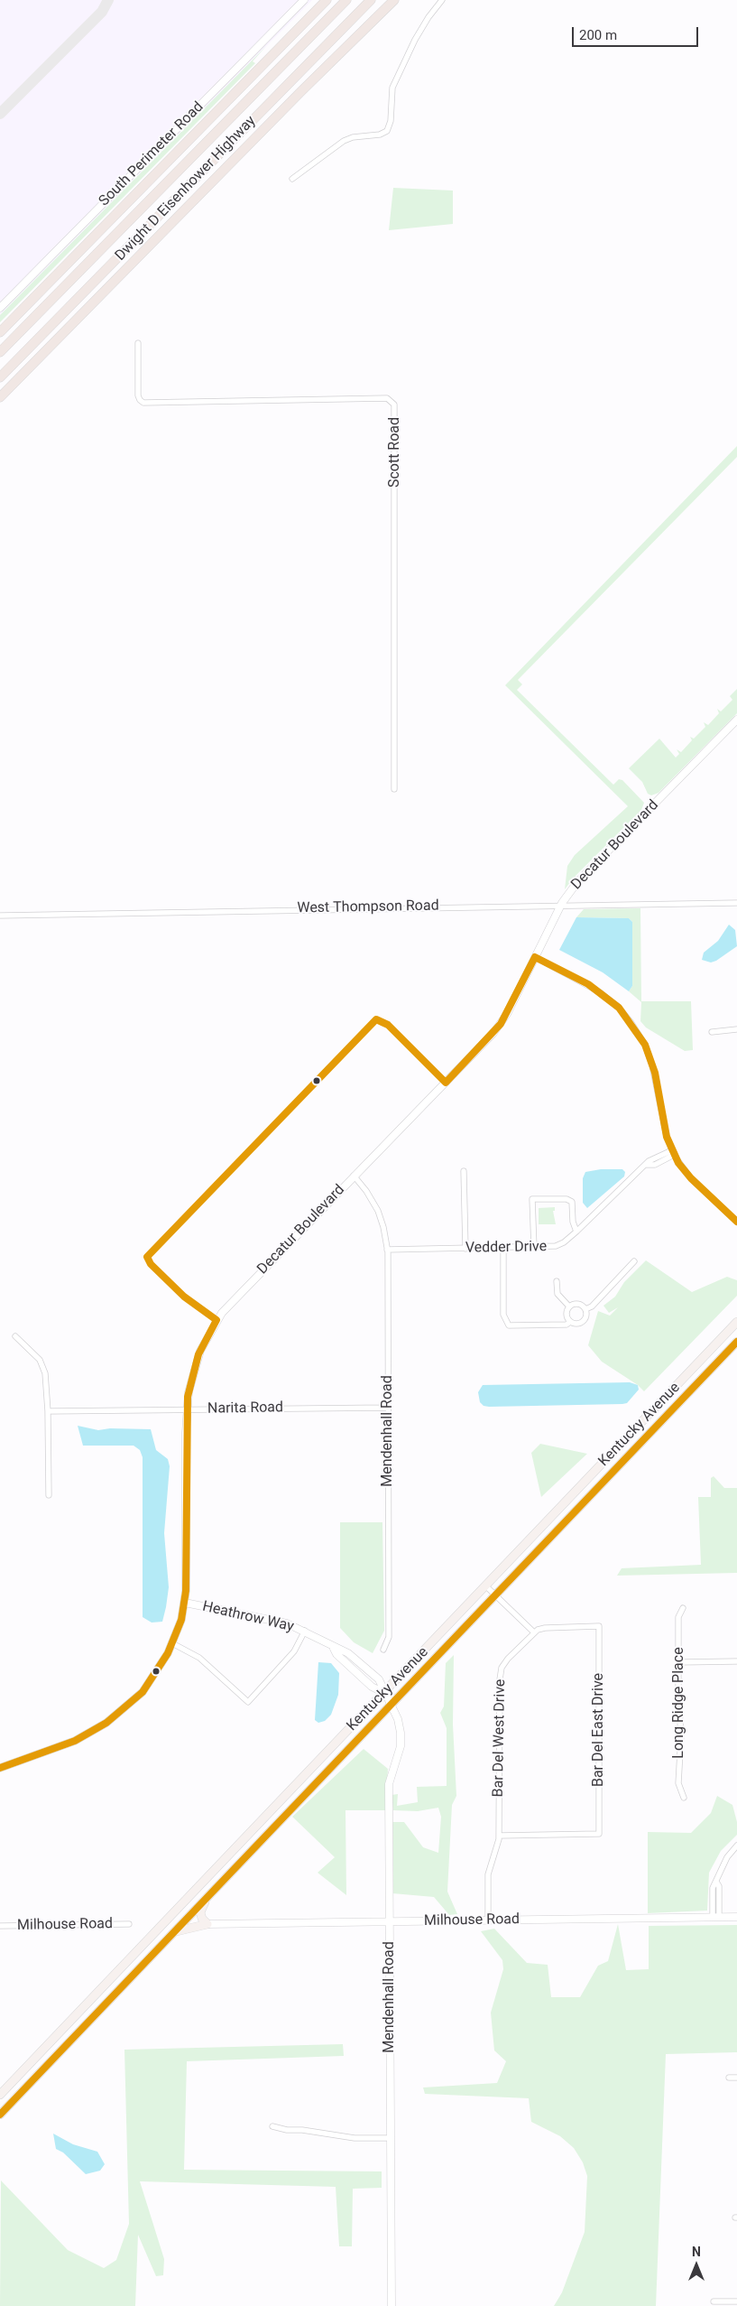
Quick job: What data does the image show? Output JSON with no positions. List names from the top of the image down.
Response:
{
  "streets": {
    "highway": ["Dwight D Eisenhower Highway"],
    "main road": ["Kentucky Avenue"],
    "street": [
      "South Perimeter Road",
      "Scott Road",
      "Decatur Boulevard",
      "West Thompson Road",
      "Vedder Drive",
      "Narita Road",
      "Mendenhall Road",
      "Heathrow Way",
      "Long Ridge Place",
      "Bar Del East Drive",
      "Bar Del West Drive",
      "Milhouse Road"
    ]
  },
  "crossings": [
    ["Decatur Boulevard", "West Thompson Road"],
    ["Decatur Boulevard", "Narita Road"],
    ["Decatur Boulevard", "Mendenhall Road"],
    ["Decatur Boulevard", "Heathrow Way"],
    ["Vedder Drive", "Mendenhall Road"],
    ["Narita Road", "Mendenhall Road"],
    ["Kentucky Avenue", "Mendenhall Road"],
    ["Kentucky Avenue", "Heathrow Way"],
    ["Mendenhall Road", "Heathrow Way"],
    ["Mendenhall Road", "Milhouse Road"],
    ["Bar Del East Drive", "Bar Del West Drive"],
    ["Bar Del West Drive", "Milhouse Road"]
  ],
  "scale_bar": "200 m",
  "north": "top"
}
